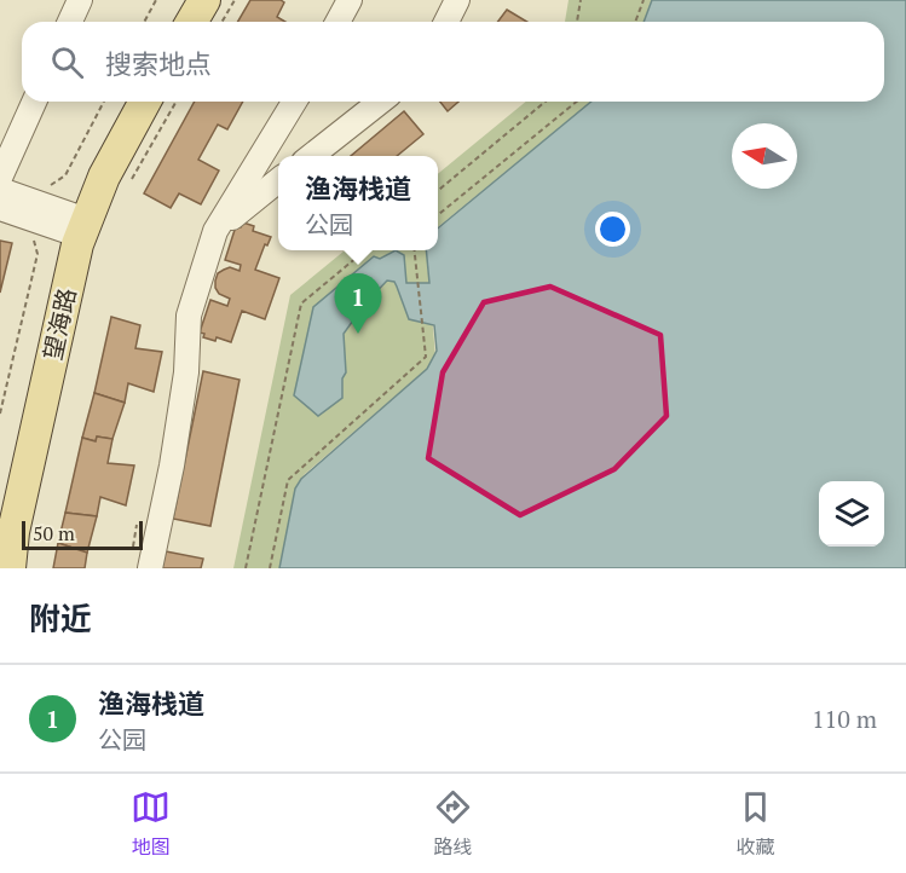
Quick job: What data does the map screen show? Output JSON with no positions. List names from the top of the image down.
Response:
{
  "streets": {
    "main road": ["望海路"]
  },
  "scale_bar": "50 m",
  "north": "left",
  "page": {
    "search": "搜索地点",
    "popup": ["渔海栈道", "公园"],
    "pins": "1",
    "scale": "50 m",
    "heading": "附近",
    "list": [
      {
        "mark": "1",
        "name": "渔海栈道",
        "note": "公园",
        "value": "110 m"
      }
    ],
    "nav": ["地图", "路线", "收藏"]
  }
}
